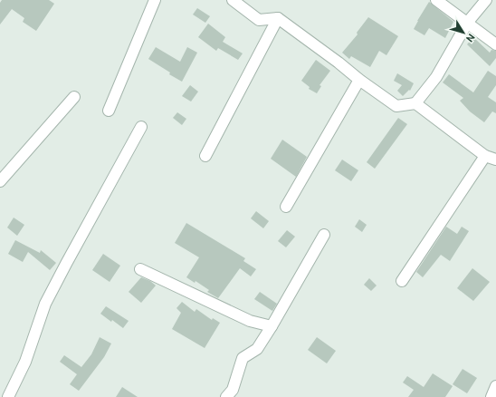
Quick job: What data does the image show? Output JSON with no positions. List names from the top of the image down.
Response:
{
  "north": "bottom right"
}
